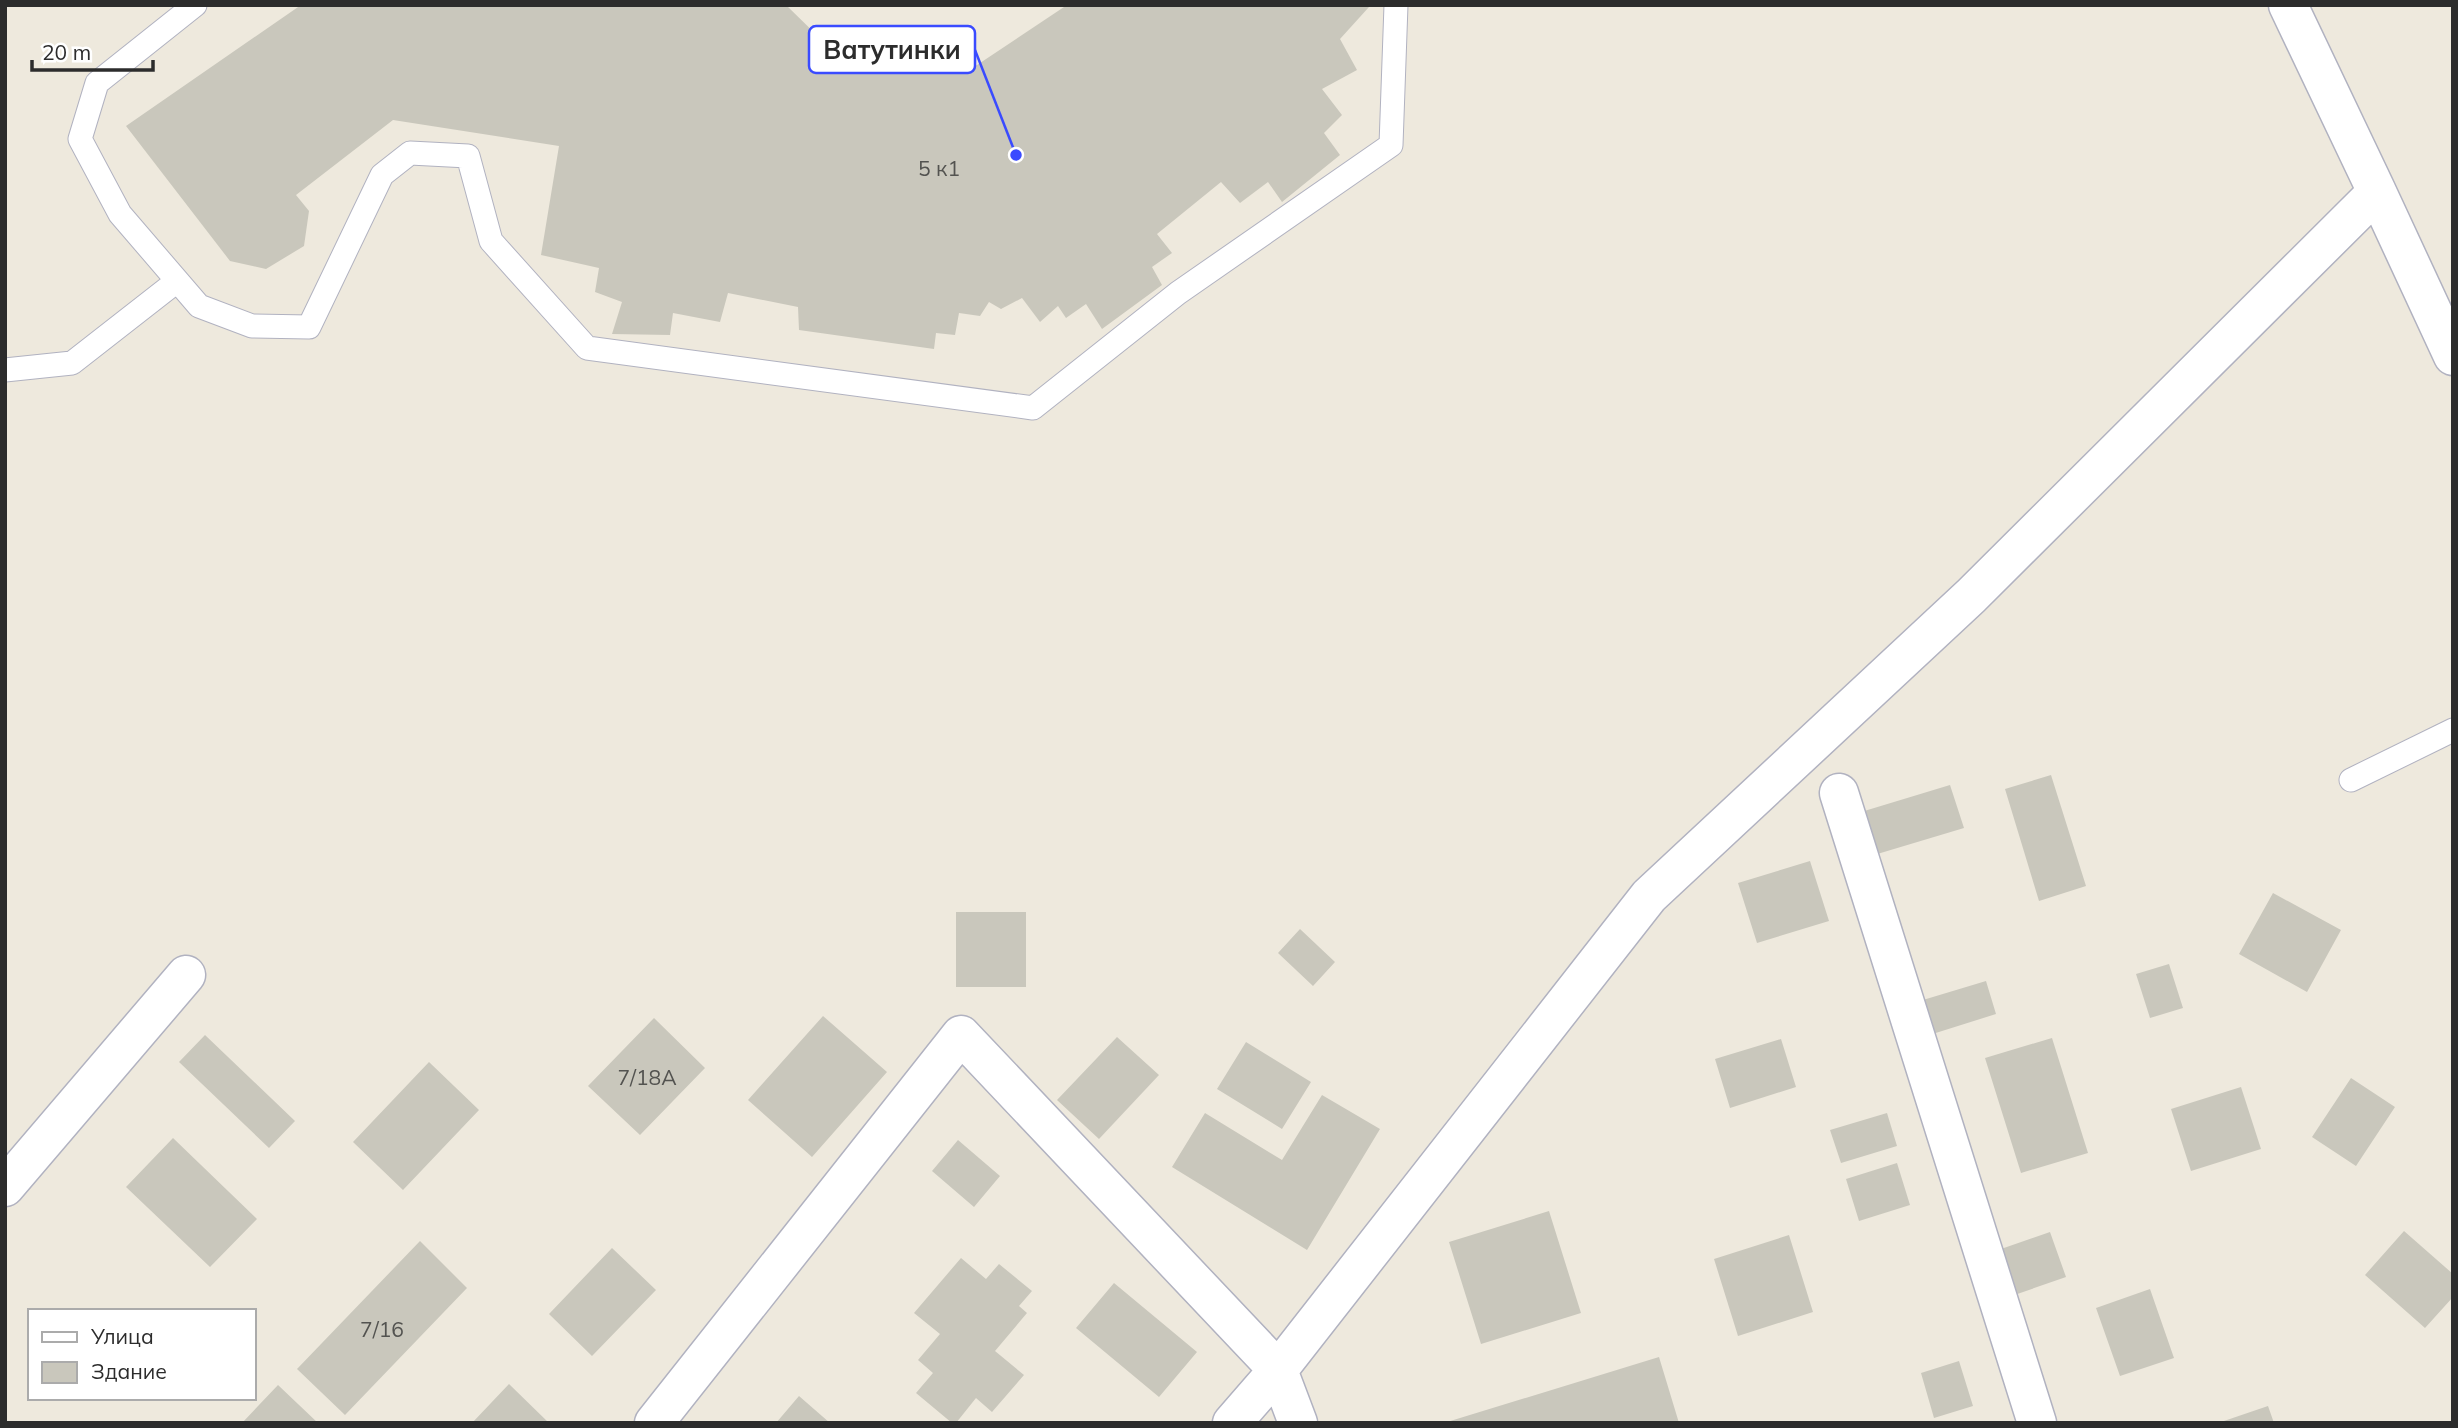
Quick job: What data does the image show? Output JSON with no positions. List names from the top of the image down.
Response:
{
  "places": ["Ватутинки"],
  "house_numbers": ["5 к1", "7/18А", "7/16"],
  "legend": ["Улица", "Здание"],
  "scale_bar": "20 m"
}
